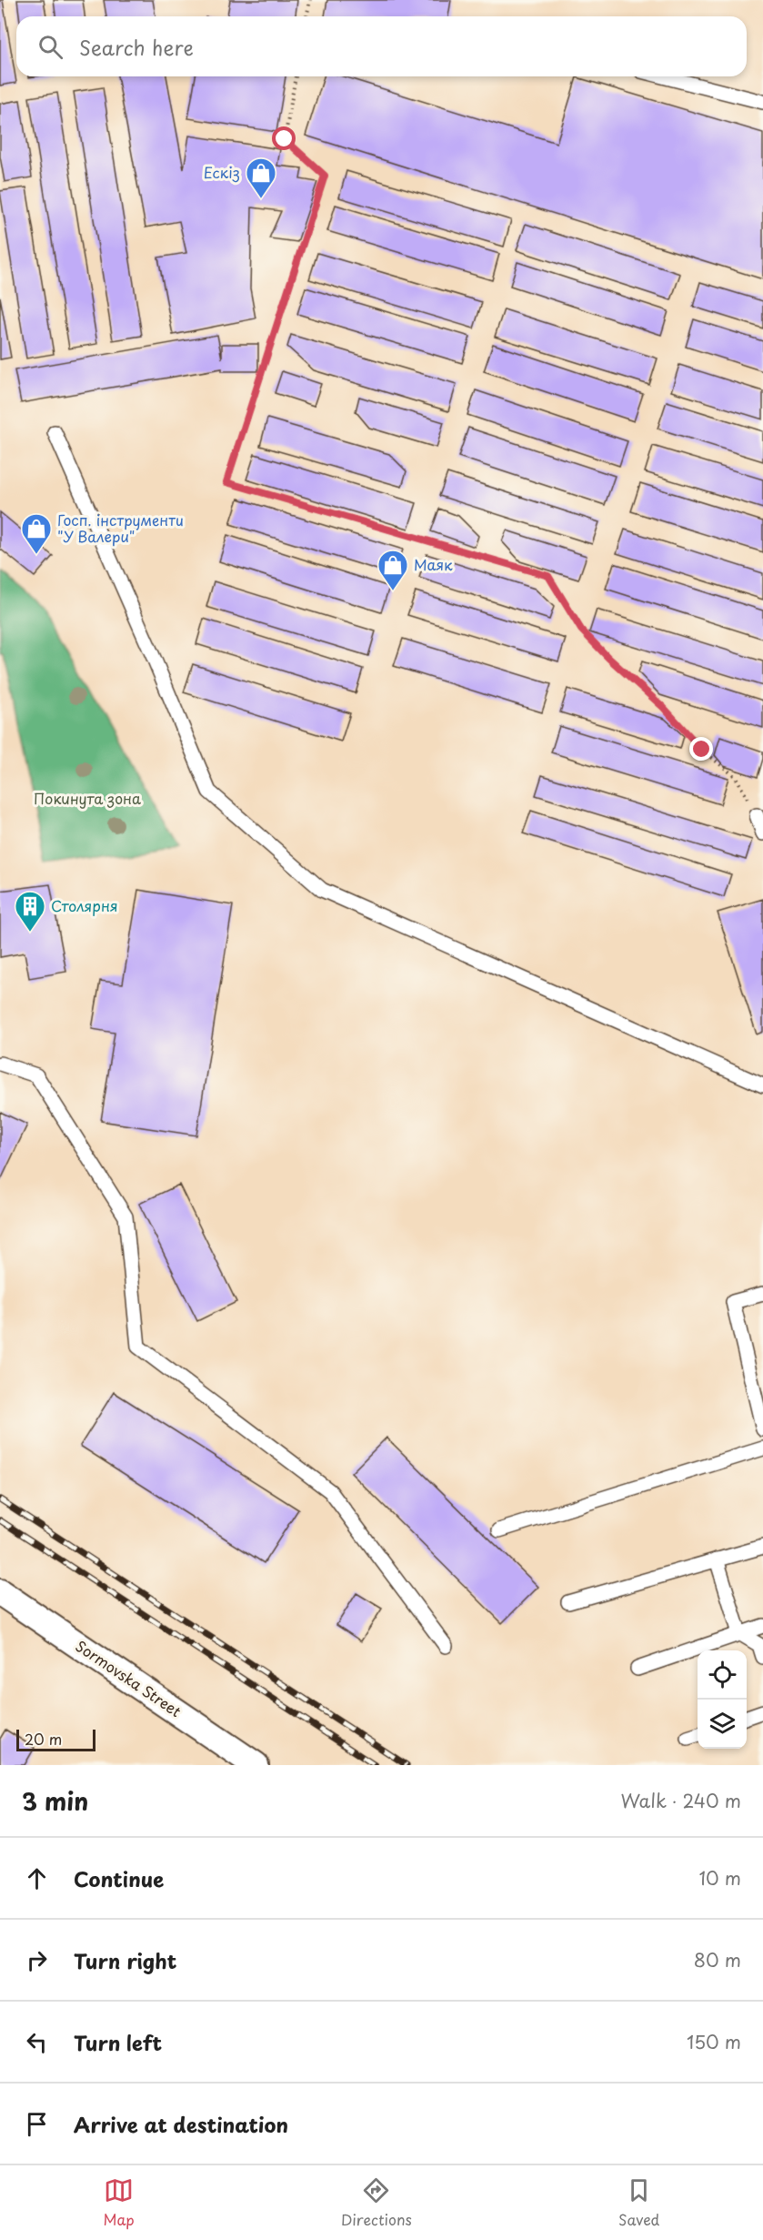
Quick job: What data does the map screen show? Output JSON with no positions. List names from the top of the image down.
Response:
{
  "streets": {
    "street": ["Sormovska Street"]
  },
  "parks": ["Покинута зона"],
  "places": {
    "shop": ["Ескіз", "Госп. інструменти \"У Валери\"", "Маяк"],
    "building": ["Столярня"]
  },
  "scale_bar": "20 m",
  "page": {
    "search": "Search here",
    "scale": "20 m",
    "heading": ["3 min", "Walk · 240 m"],
    "list": [
      ["Continue", "10 m"],
      ["Turn right", "80 m"],
      ["Turn left", "150 m"],
      "Arrive at destination"
    ],
    "nav": ["Map", "Directions", "Saved"]
  }
}
